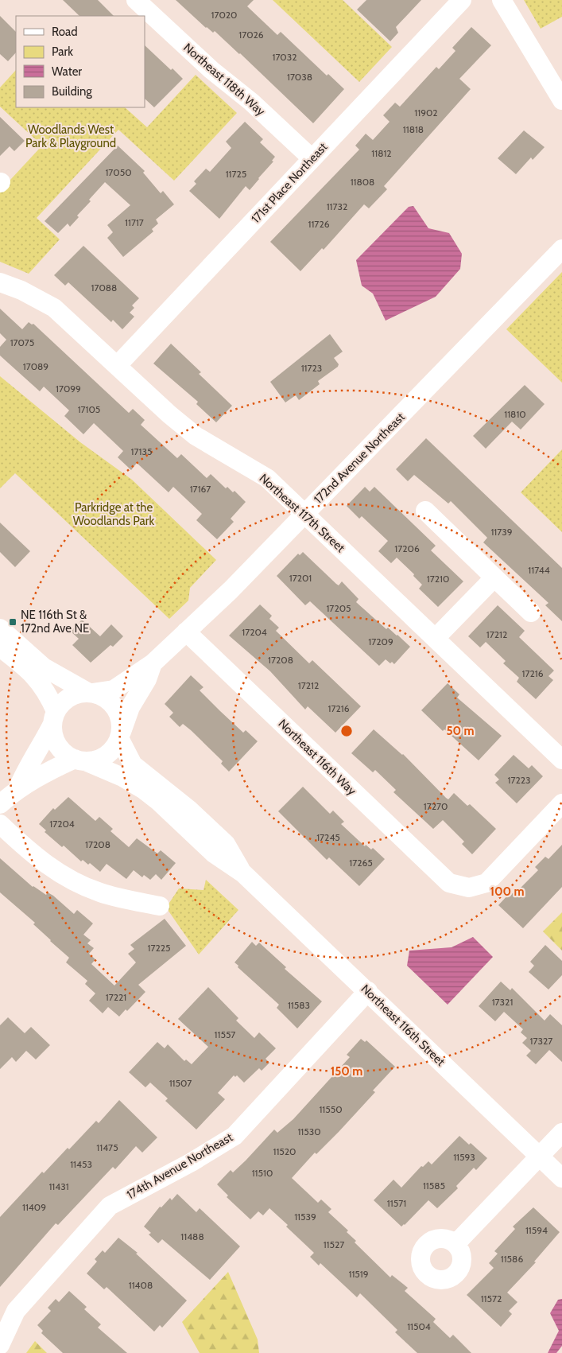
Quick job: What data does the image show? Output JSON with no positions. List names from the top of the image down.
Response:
{
  "streets": {
    "street": [
      "Northeast 118th Way",
      "171st Place Northeast",
      "172nd Avenue Northeast",
      "Northeast 117th Street",
      "Northeast 116th Way",
      "Northeast 116th Street",
      "174th Avenue Northeast"
    ]
  },
  "crossings": [
    ["Northeast 118th Way", "171st Place Northeast"],
    ["171st Place Northeast", "Northeast 117th Street"],
    ["172nd Avenue Northeast", "Northeast 117th Street"],
    ["172nd Avenue Northeast", "Northeast 116th Way"],
    ["172nd Avenue Northeast", "Northeast 116th Street"],
    ["Northeast 116th Street", "174th Avenue Northeast"]
  ],
  "parks": ["Woodlands West Park & Playground", "Parkridge at the Woodlands Park"],
  "places": {
    "transit": ["NE 116th St & 172nd Ave NE"]
  },
  "house_numbers": [
    "17020",
    "17026",
    "17032",
    "17038",
    "11902",
    "11818",
    "11812",
    "17050",
    "11725",
    "11808",
    "11732",
    "11717",
    "11726",
    "17088",
    "17075",
    "17089",
    "11723",
    "17099",
    "17105",
    "11810",
    "17135",
    "17167",
    "11739",
    "17206",
    "11744",
    "17201",
    "17210",
    "17205",
    "17204",
    "17212",
    "17209",
    "17208",
    "17216",
    "17212",
    "17216",
    "17223",
    "17270",
    "17204",
    "17245",
    "17208",
    "17265",
    "17225",
    "17221",
    "17321",
    "11583",
    "11557",
    "17327",
    "11507",
    "11550",
    "11530",
    "11475",
    "11520",
    "11593",
    "11453",
    "11510",
    "11585",
    "11431",
    "11571",
    "11409",
    "11539",
    "11594",
    "11488",
    "11527",
    "11586",
    "11519",
    "11408",
    "11572",
    "11504"
  ],
  "legend": [
    "Road",
    "Park",
    "Water",
    "Building"
  ],
  "rings": ["50 m", "100 m", "150 m"]
}
